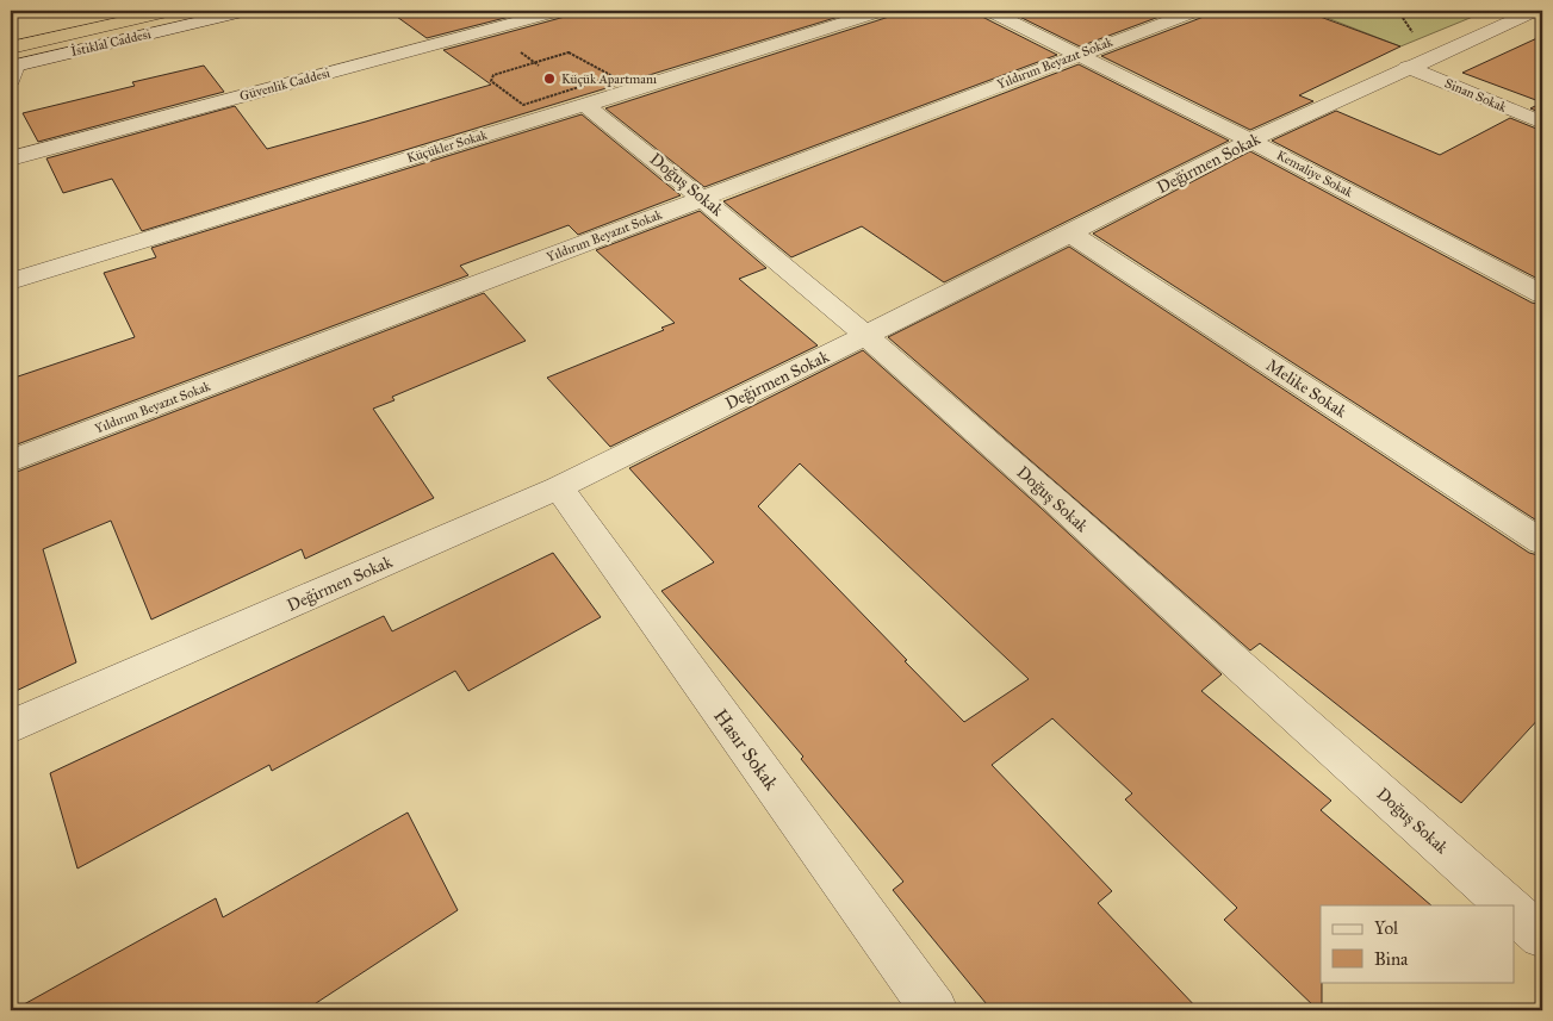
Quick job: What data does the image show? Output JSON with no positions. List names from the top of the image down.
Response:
{
  "streets": {
    "street": [
      "İstiklal Caddesi",
      "Yıldırım Beyazıt Sokak",
      "Güvenlik Caddesi",
      "Sinan Sokak",
      "Küçükler Sokak",
      "Değirmen Sokak",
      "Kemaliye Sokak",
      "Doğuş Sokak",
      "Melike Sokak",
      "Hasır Sokak"
    ]
  },
  "crossings": [
    ["Yıldırım Beyazıt Sokak", "Kemaliye Sokak"],
    ["Yıldırım Beyazıt Sokak", "Doğuş Sokak"],
    ["Sinan Sokak", "Değirmen Sokak"],
    ["Küçükler Sokak", "Doğuş Sokak"],
    ["Değirmen Sokak", "Kemaliye Sokak"],
    ["Değirmen Sokak", "Doğuş Sokak"],
    ["Değirmen Sokak", "Melike Sokak"],
    ["Değirmen Sokak", "Hasır Sokak"]
  ],
  "places": ["Küçük Apartmanı"],
  "legend": ["Yol", "Bina"]
}
